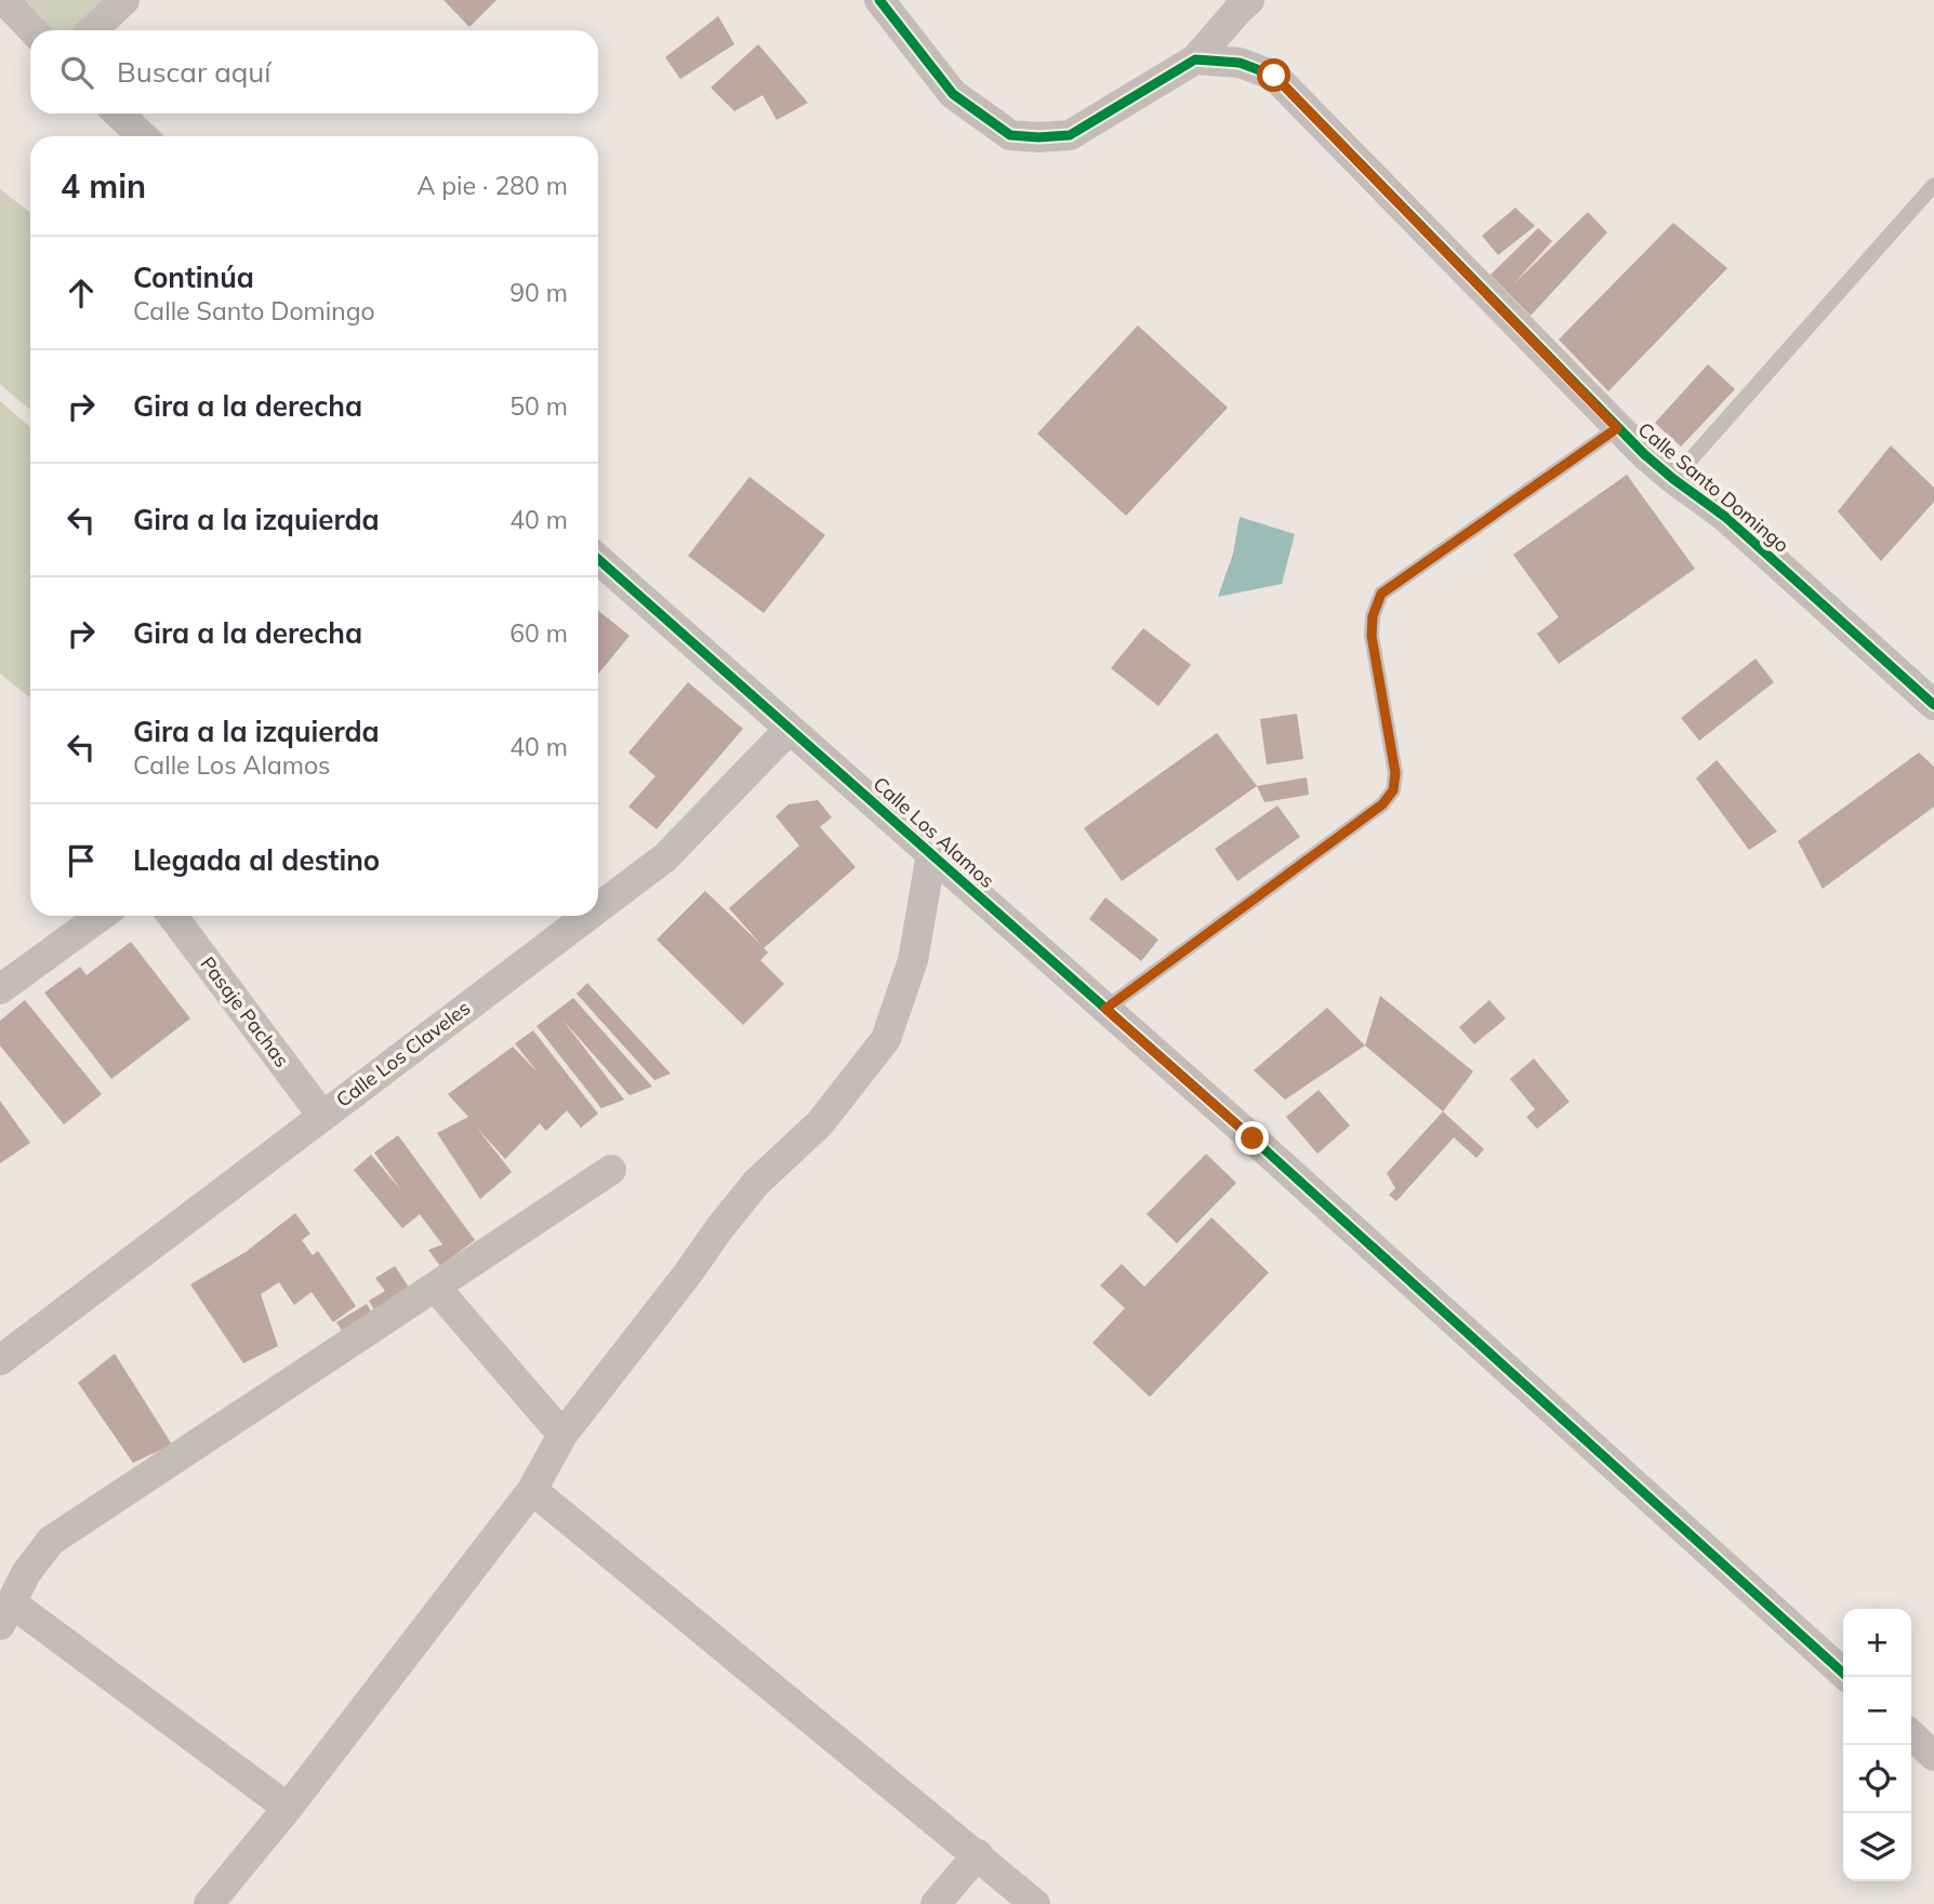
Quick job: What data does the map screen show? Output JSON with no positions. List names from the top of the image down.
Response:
{
  "streets": {
    "street": [
      "Calle Santo Domingo",
      "Calle Los Alamos",
      "Pasaje Pachas",
      "Calle Los Claveles"
    ]
  },
  "crossings": [
    ["Calle Los Alamos", "Calle Los Claveles"],
    ["Pasaje Pachas", "Calle Los Claveles"]
  ],
  "page": {
    "search": "Buscar aquí",
    "heading": ["4 min", "A pie · 280 m"],
    "list": [
      ["Continúa", "Calle Santo Domingo", "90 m"],
      ["Gira a la derecha", "50 m"],
      ["Gira a la izquierda", "40 m"],
      ["Gira a la derecha", "60 m"],
      ["Gira a la izquierda", "Calle Los Alamos", "40 m"],
      "Llegada al destino"
    ],
    "map_buttons": ["+", "−"]
  }
}
